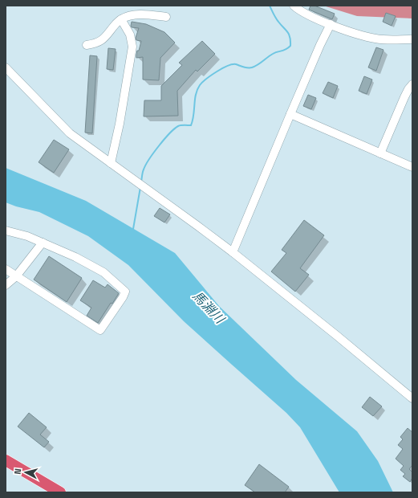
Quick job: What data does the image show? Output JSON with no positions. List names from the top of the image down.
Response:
{
  "water": ["馬淵川"],
  "north": "left"
}
